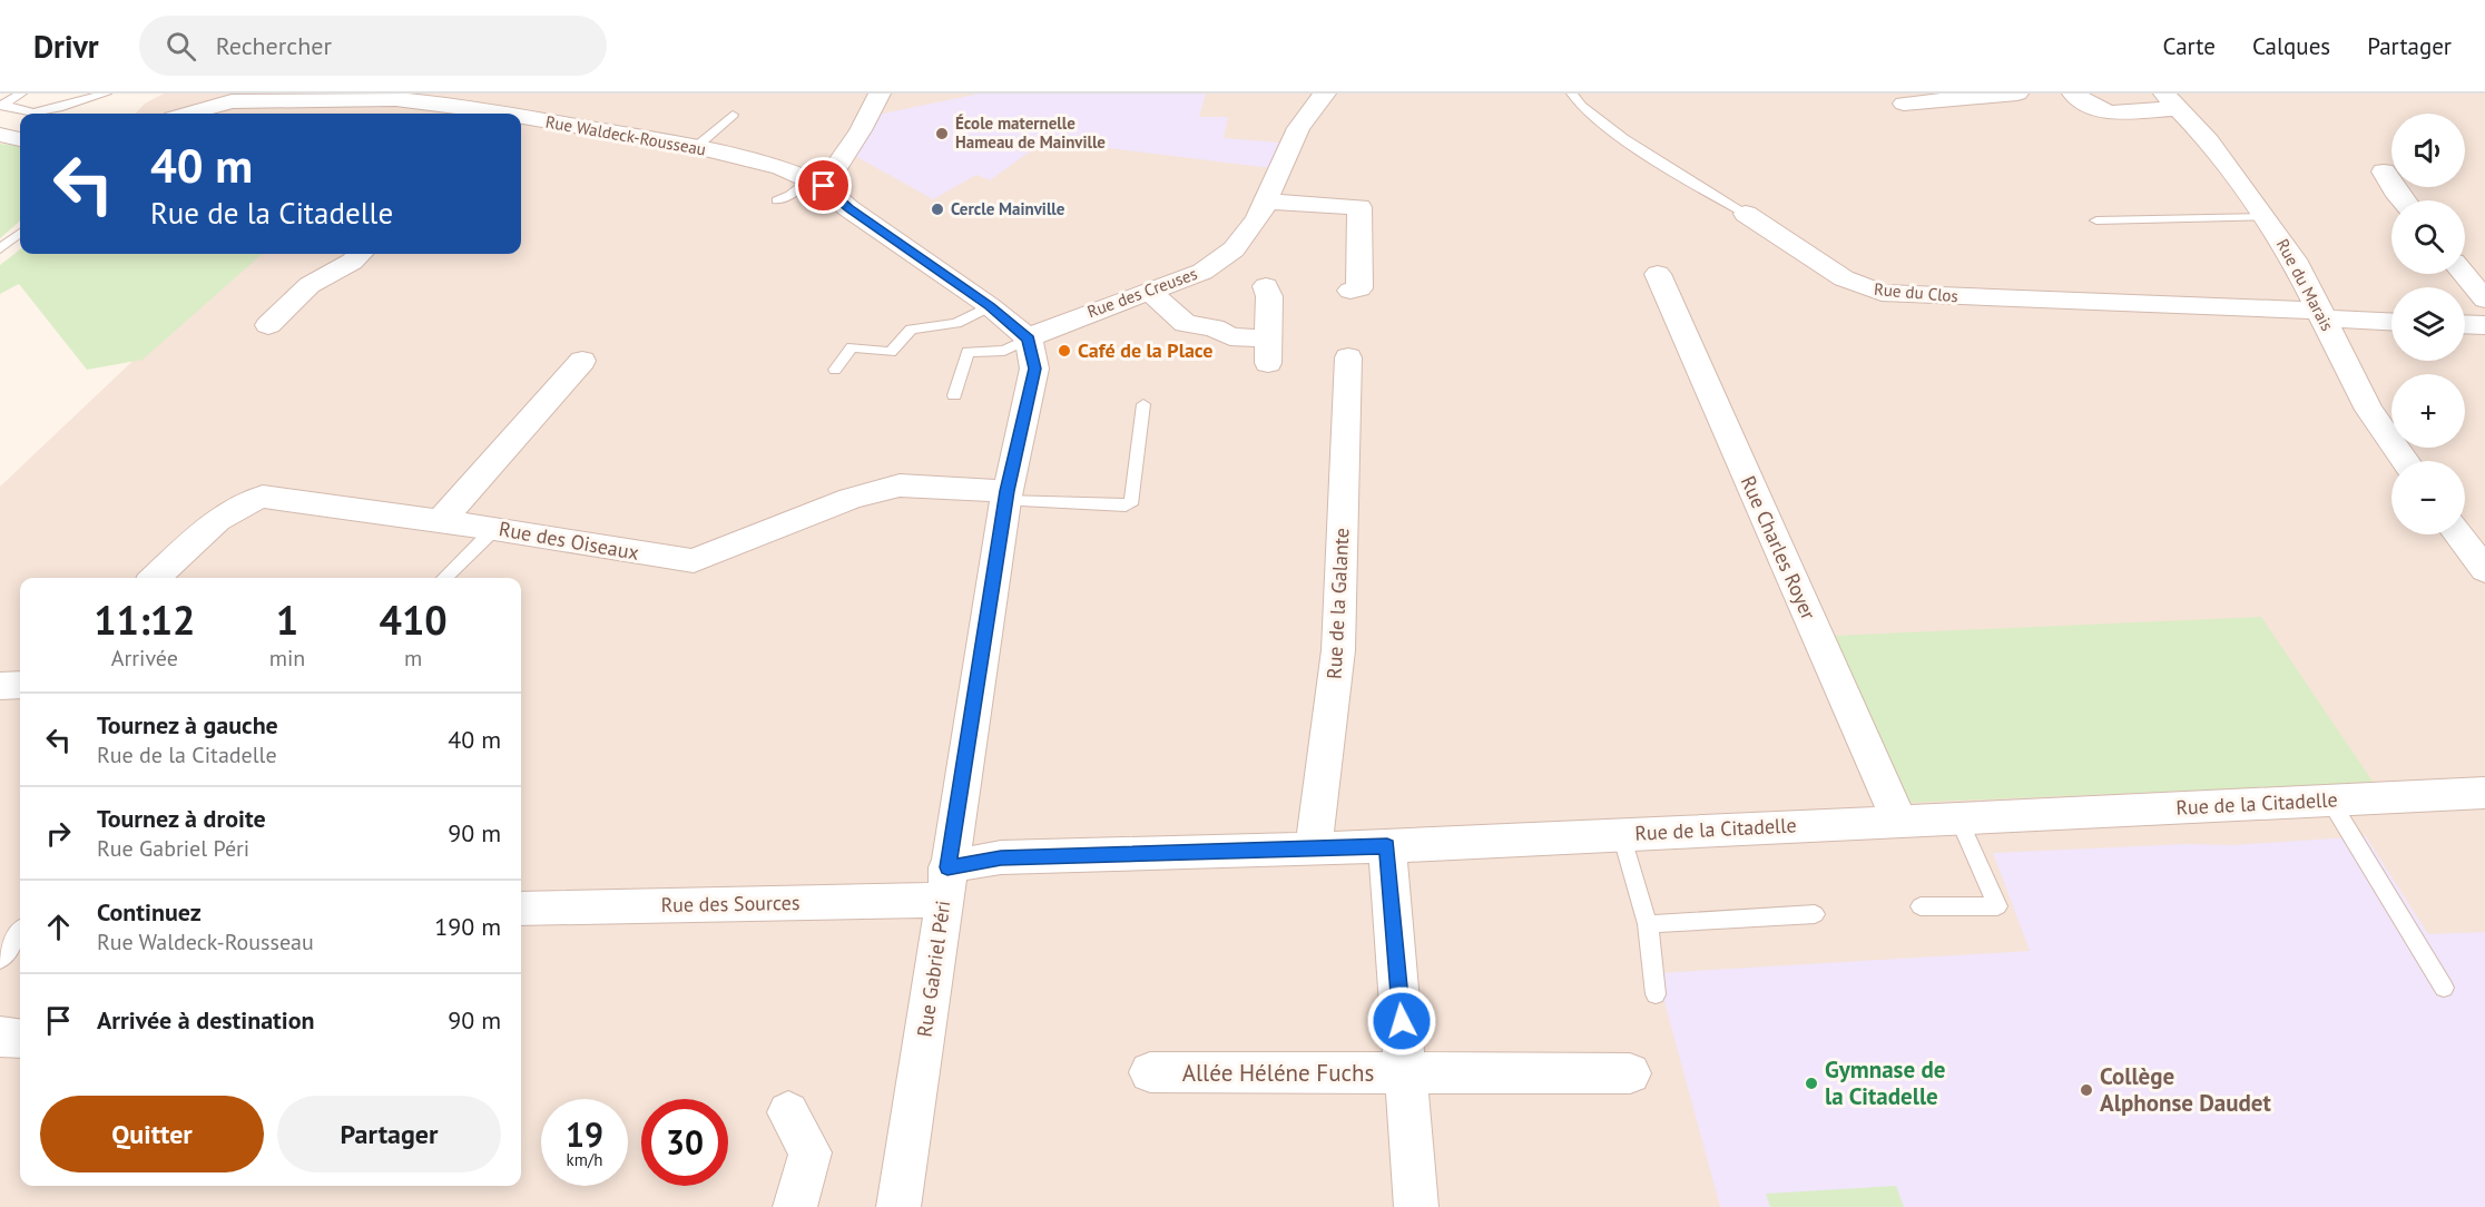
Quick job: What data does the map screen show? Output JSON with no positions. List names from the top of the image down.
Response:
{
  "streets": {
    "street": [
      "Rue Waldeck-Rousseau",
      "Rue du Marais",
      "Rue des Creuses",
      "Rue du Clos",
      "Rue des Oiseaux",
      "Rue Charles Royer",
      "Rue de la Galante",
      "Rue de la Citadelle",
      "Rue des Sources",
      "Rue Gabriel Péri",
      "Allée Héléne Fuchs"
    ]
  },
  "crossings": [
    ["Rue du Marais", "Rue du Clos"],
    ["Rue des Creuses", "Rue Gabriel Péri"],
    ["Rue des Oiseaux", "Rue Gabriel Péri"],
    ["Rue Charles Royer", "Rue de la Citadelle"],
    ["Rue de la Galante", "Rue de la Citadelle"],
    ["Rue de la Citadelle", "Rue des Sources"],
    ["Rue de la Citadelle", "Rue Gabriel Péri"],
    ["Rue des Sources", "Rue Gabriel Péri"]
  ],
  "places": [
    "École maternelle Hameau de Mainville",
    "Cercle Mainville",
    "Café de la Place",
    "Gymnase de la Citadelle",
    "Collège Alphonse Daudet"
  ],
  "page": {
    "header": "Drivr",
    "search": "Rechercher",
    "nav": ["Carte", "Calques", "Partager"],
    "map_buttons": ["+", "−"],
    "turn": ["40 m", "Rue de la Citadelle"],
    "eta": [
      "11:12",
      "Arrivée",
      "1",
      "min",
      "410",
      "m"
    ],
    "list": [
      {
        "name": "Tournez à gauche",
        "note": "Rue de la Citadelle",
        "value": "40 m"
      },
      {
        "name": "Tournez à droite",
        "note": "Rue Gabriel Péri",
        "value": "90 m"
      },
      {
        "name": "Continuez",
        "note": "Rue Waldeck-Rousseau",
        "value": "190 m"
      },
      {
        "name": "Arrivée à destination",
        "value": "90 m"
      }
    ],
    "buttons": ["Quitter", "Partager"],
    "speed": "19 km/h",
    "limit": "30"
  }
}
